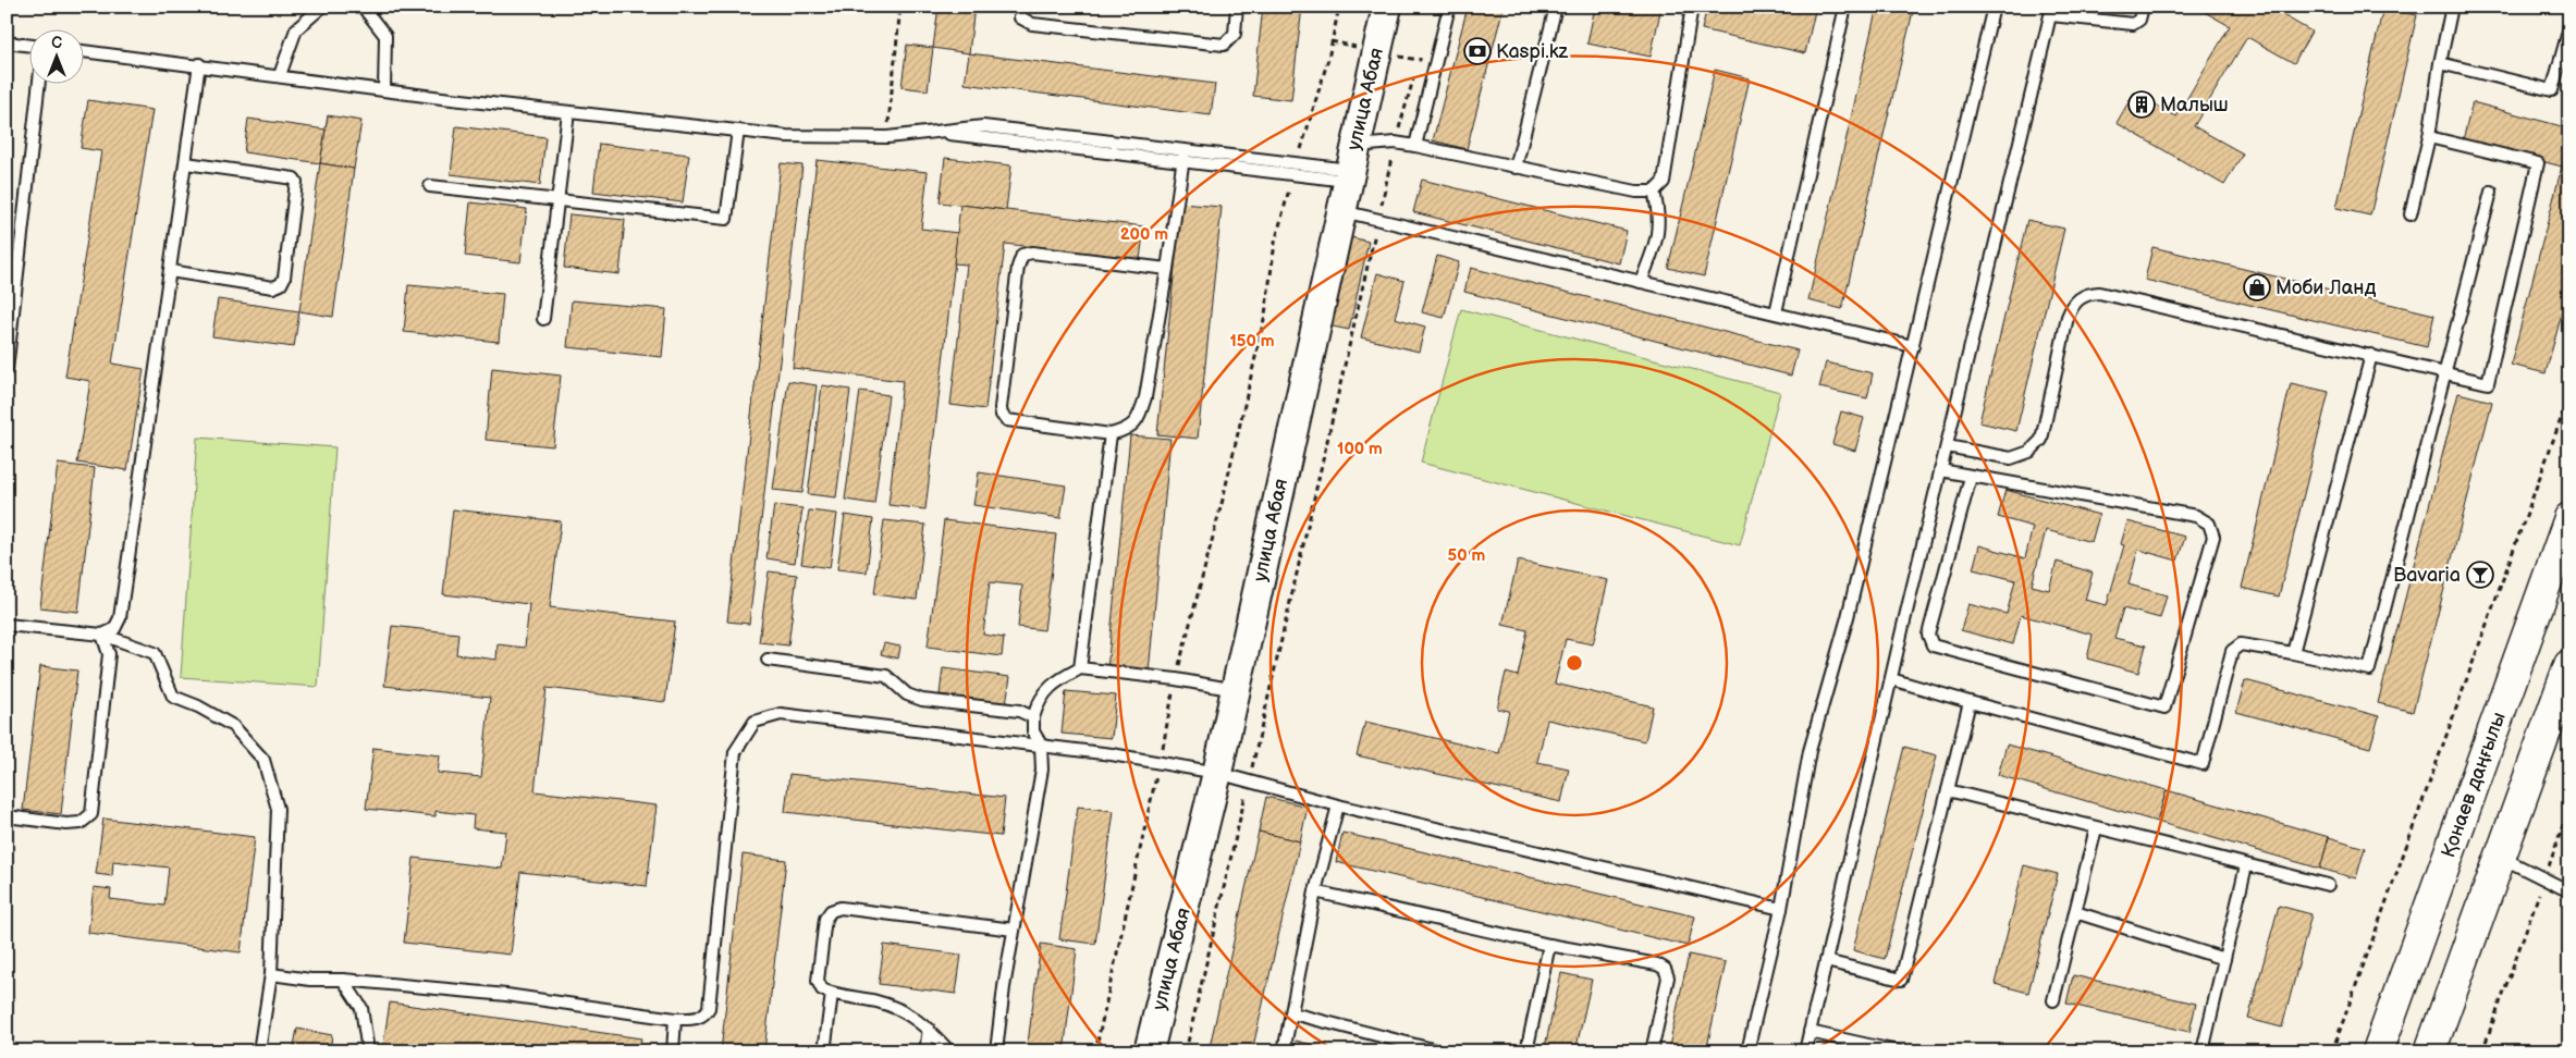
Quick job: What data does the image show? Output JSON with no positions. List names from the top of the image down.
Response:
{
  "streets": {
    "main road": ["Қонаев даңғылы"],
    "street": ["улица Абая"]
  },
  "places": {
    "bank": ["Kaspi.kz"],
    "building": ["Малыш"],
    "shop": ["Моби Ланд"],
    "bar": ["Bavaria"]
  },
  "north": "top",
  "rings": [
    "200 m",
    "150 m",
    "100 m",
    "50 m"
  ]
}
